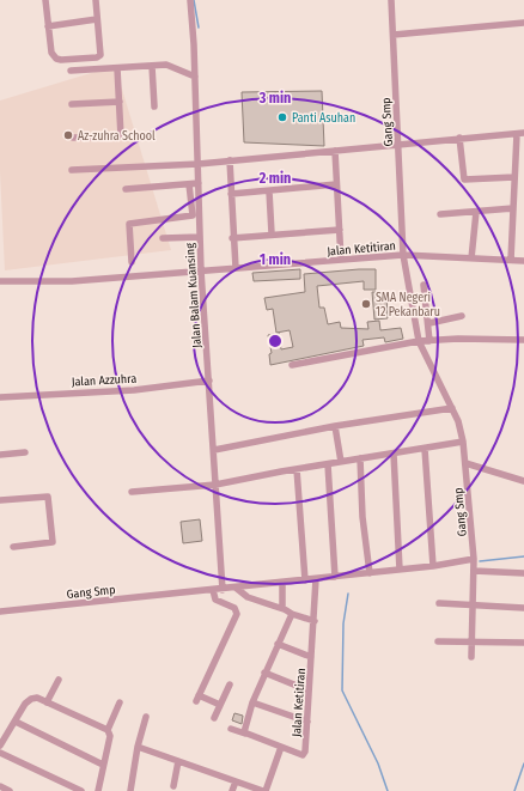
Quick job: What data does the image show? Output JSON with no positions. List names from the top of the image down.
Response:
{
  "streets": {
    "street": [
      "Gang Smp",
      "Jalan Ketitiran",
      "Jalan Balam Kuansing",
      "Jalan Azzuhra"
    ]
  },
  "crossings": [
    ["Gang Smp", "Jalan Ketitiran"],
    ["Gang Smp", "Jalan Balam Kuansing"],
    ["Jalan Ketitiran", "Jalan Balam Kuansing"],
    ["Jalan Balam Kuansing", "Jalan Azzuhra"]
  ],
  "places": ["Panti Asuhan", "Az-zuhra School", "SMA Negeri 12 Pekanbaru"],
  "rings": ["3 min", "2 min", "1 min"]
}
